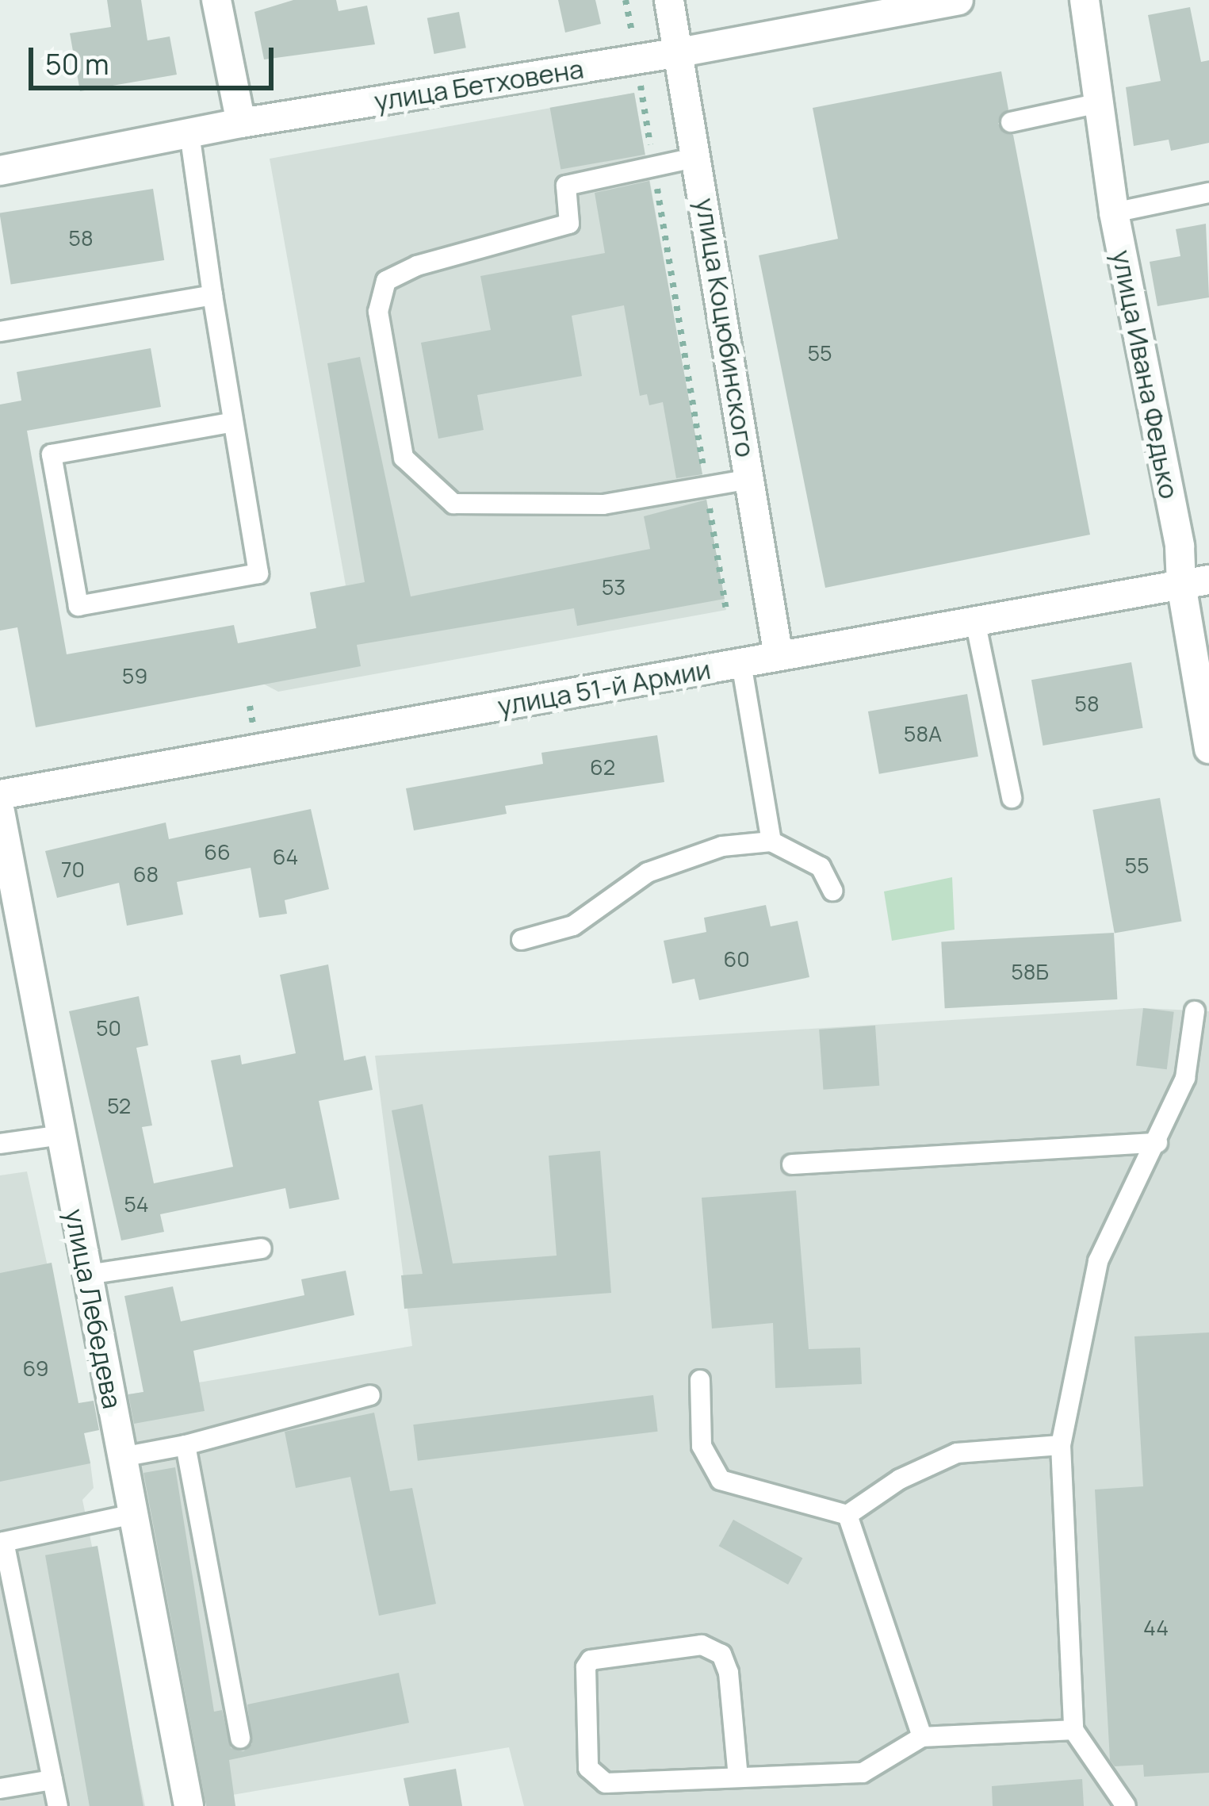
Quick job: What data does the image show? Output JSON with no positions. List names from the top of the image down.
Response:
{
  "streets": {
    "street": [
      "улица Бетховена",
      "улица Коцюбинского",
      "улица Ивана Федько",
      "улица 51-й Армии",
      "улица Лебедева"
    ]
  },
  "crossings": [
    ["улица Бетховена", "улица Коцюбинского"],
    ["улица Коцюбинского", "улица 51-й Армии"],
    ["улица Ивана Федько", "улица 51-й Армии"]
  ],
  "house_numbers": [
    "58",
    "55",
    "53",
    "59",
    "58",
    "58А",
    "62",
    "66",
    "64",
    "55",
    "70",
    "68",
    "60",
    "58Б",
    "50",
    "52",
    "54",
    "69",
    "44"
  ],
  "scale_bar": "50 m"
}
